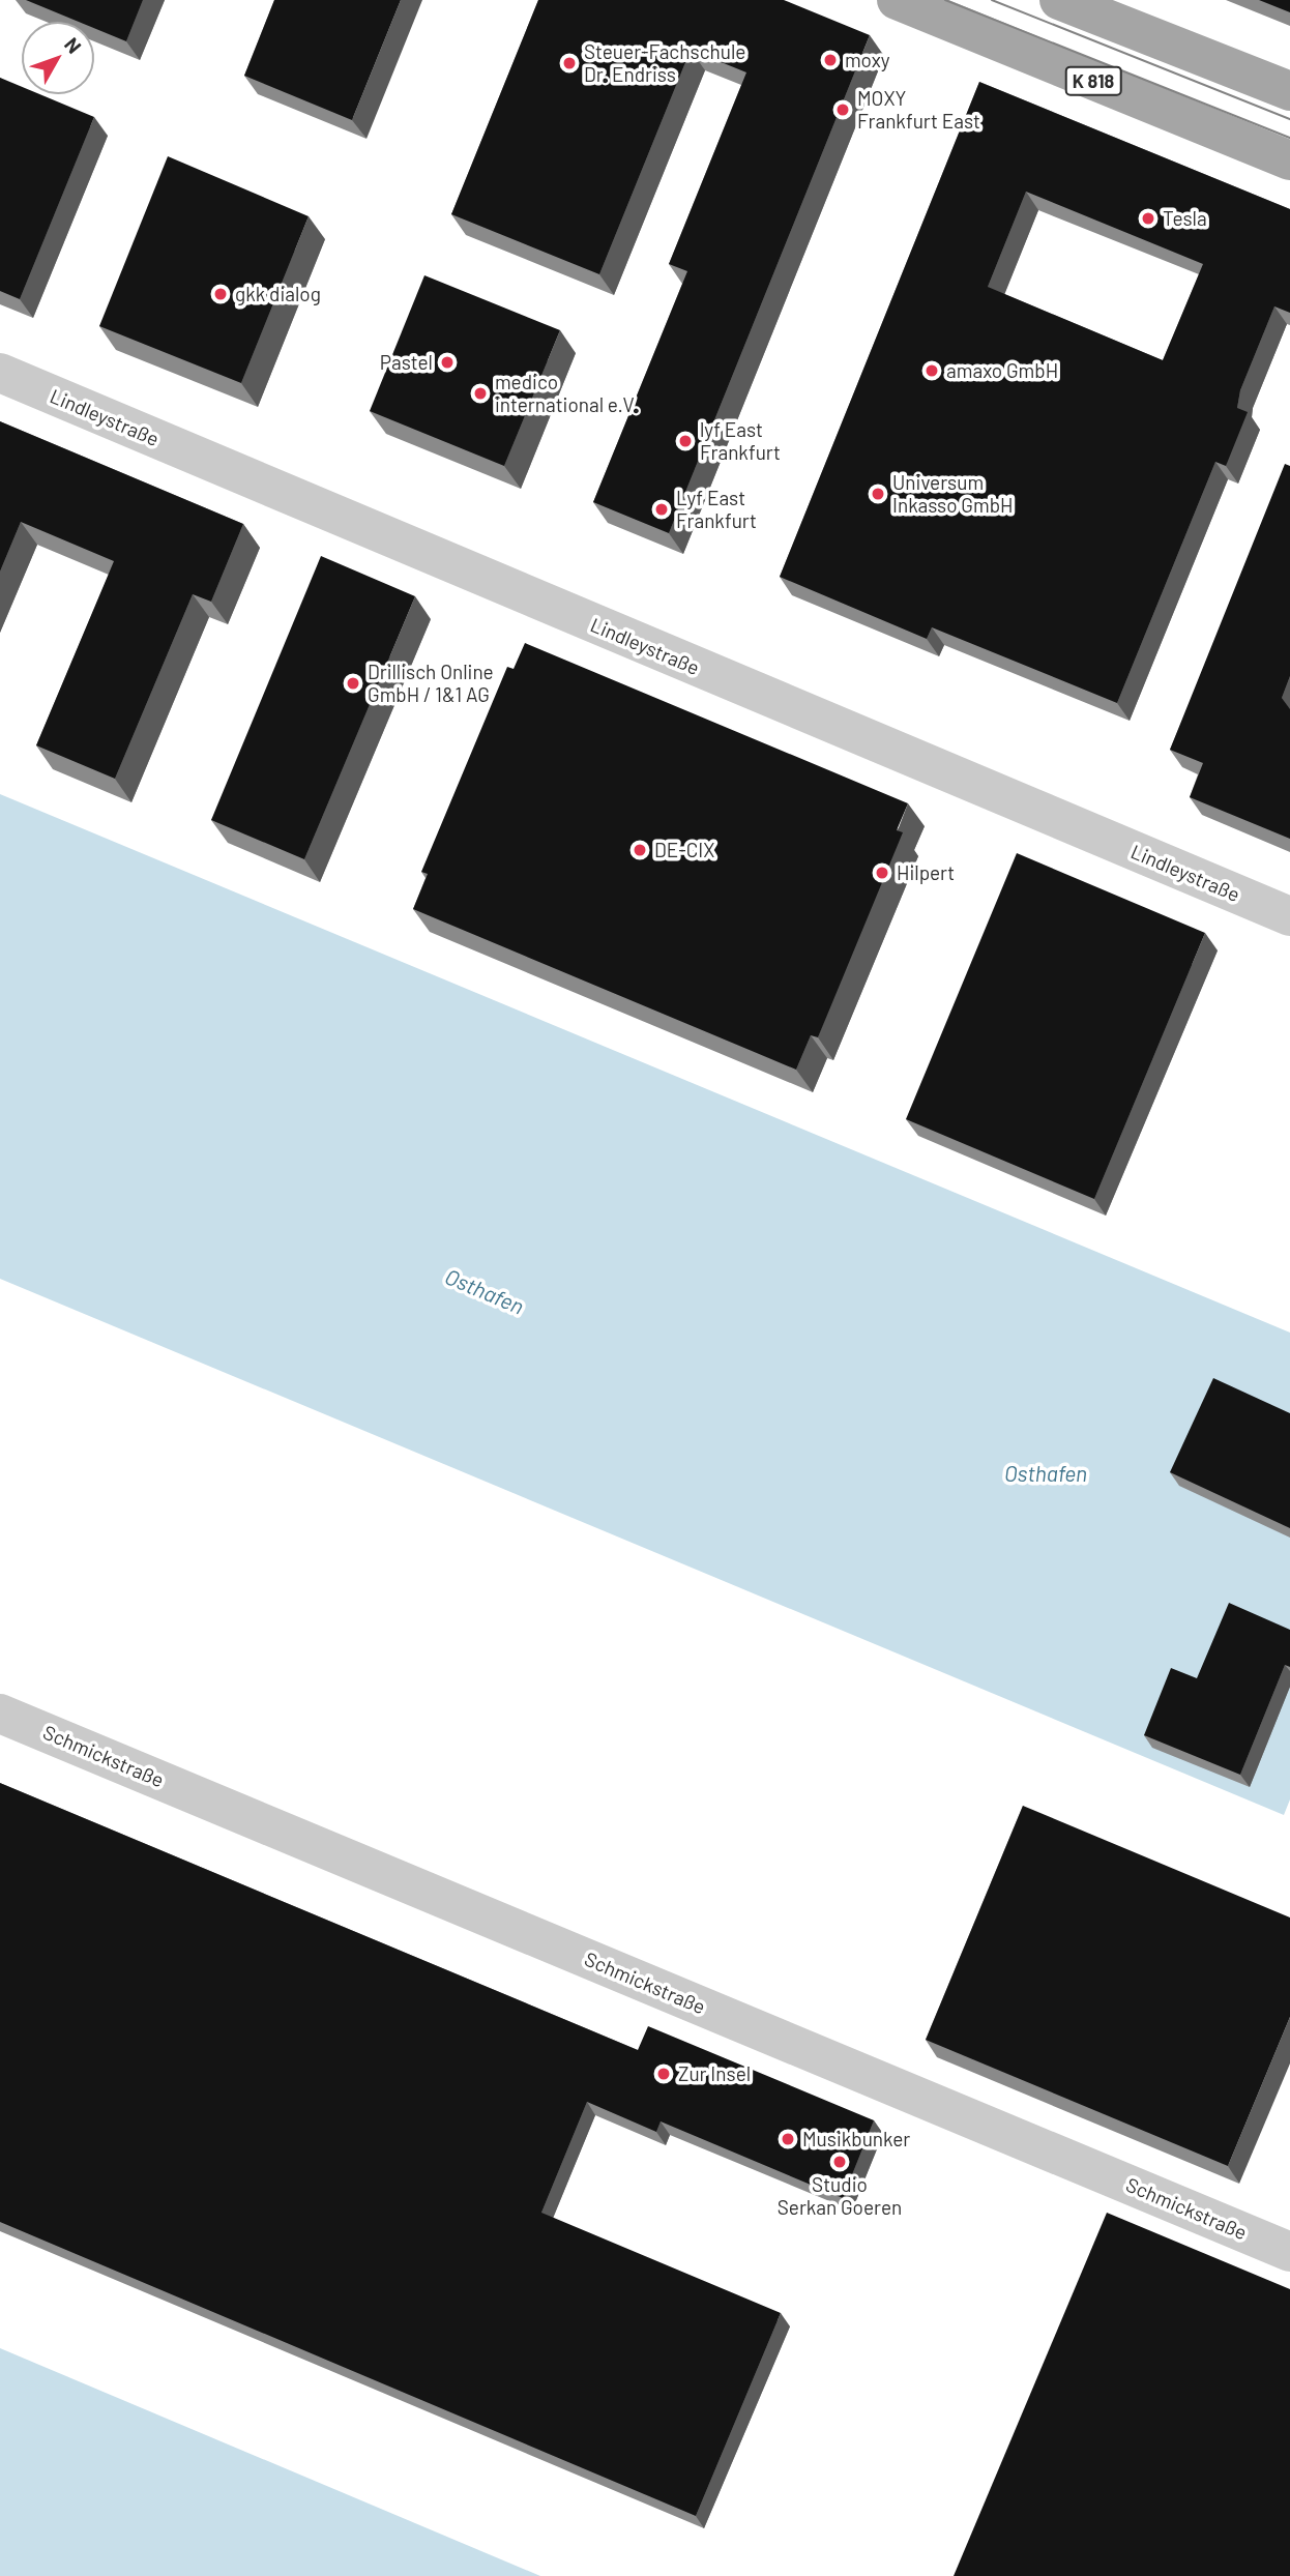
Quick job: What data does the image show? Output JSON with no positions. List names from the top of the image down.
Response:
{
  "streets": {
    "main road": ["K 818"],
    "street": ["Lindleystraße", "Schmickstraße"]
  },
  "water": ["Osthafen"],
  "places": [
    "moxy",
    "Steuer-Fachschule Dr. Endriss",
    "MOXY Frankfurt East",
    "Tesla",
    "gkk dialog",
    "Pastel",
    "amaxo GmbH",
    "medico international e.V.",
    "lyf East Frankfurt",
    "Universum Inkasso GmbH",
    "Lyf East Frankfurt",
    "Drillisch Online GmbH / 1&1 AG",
    "DE-CIX",
    "Hilpert",
    "Zur Insel",
    "Musikbunker",
    "Studio Serkan Goeren"
  ],
  "north": "top right"
}
